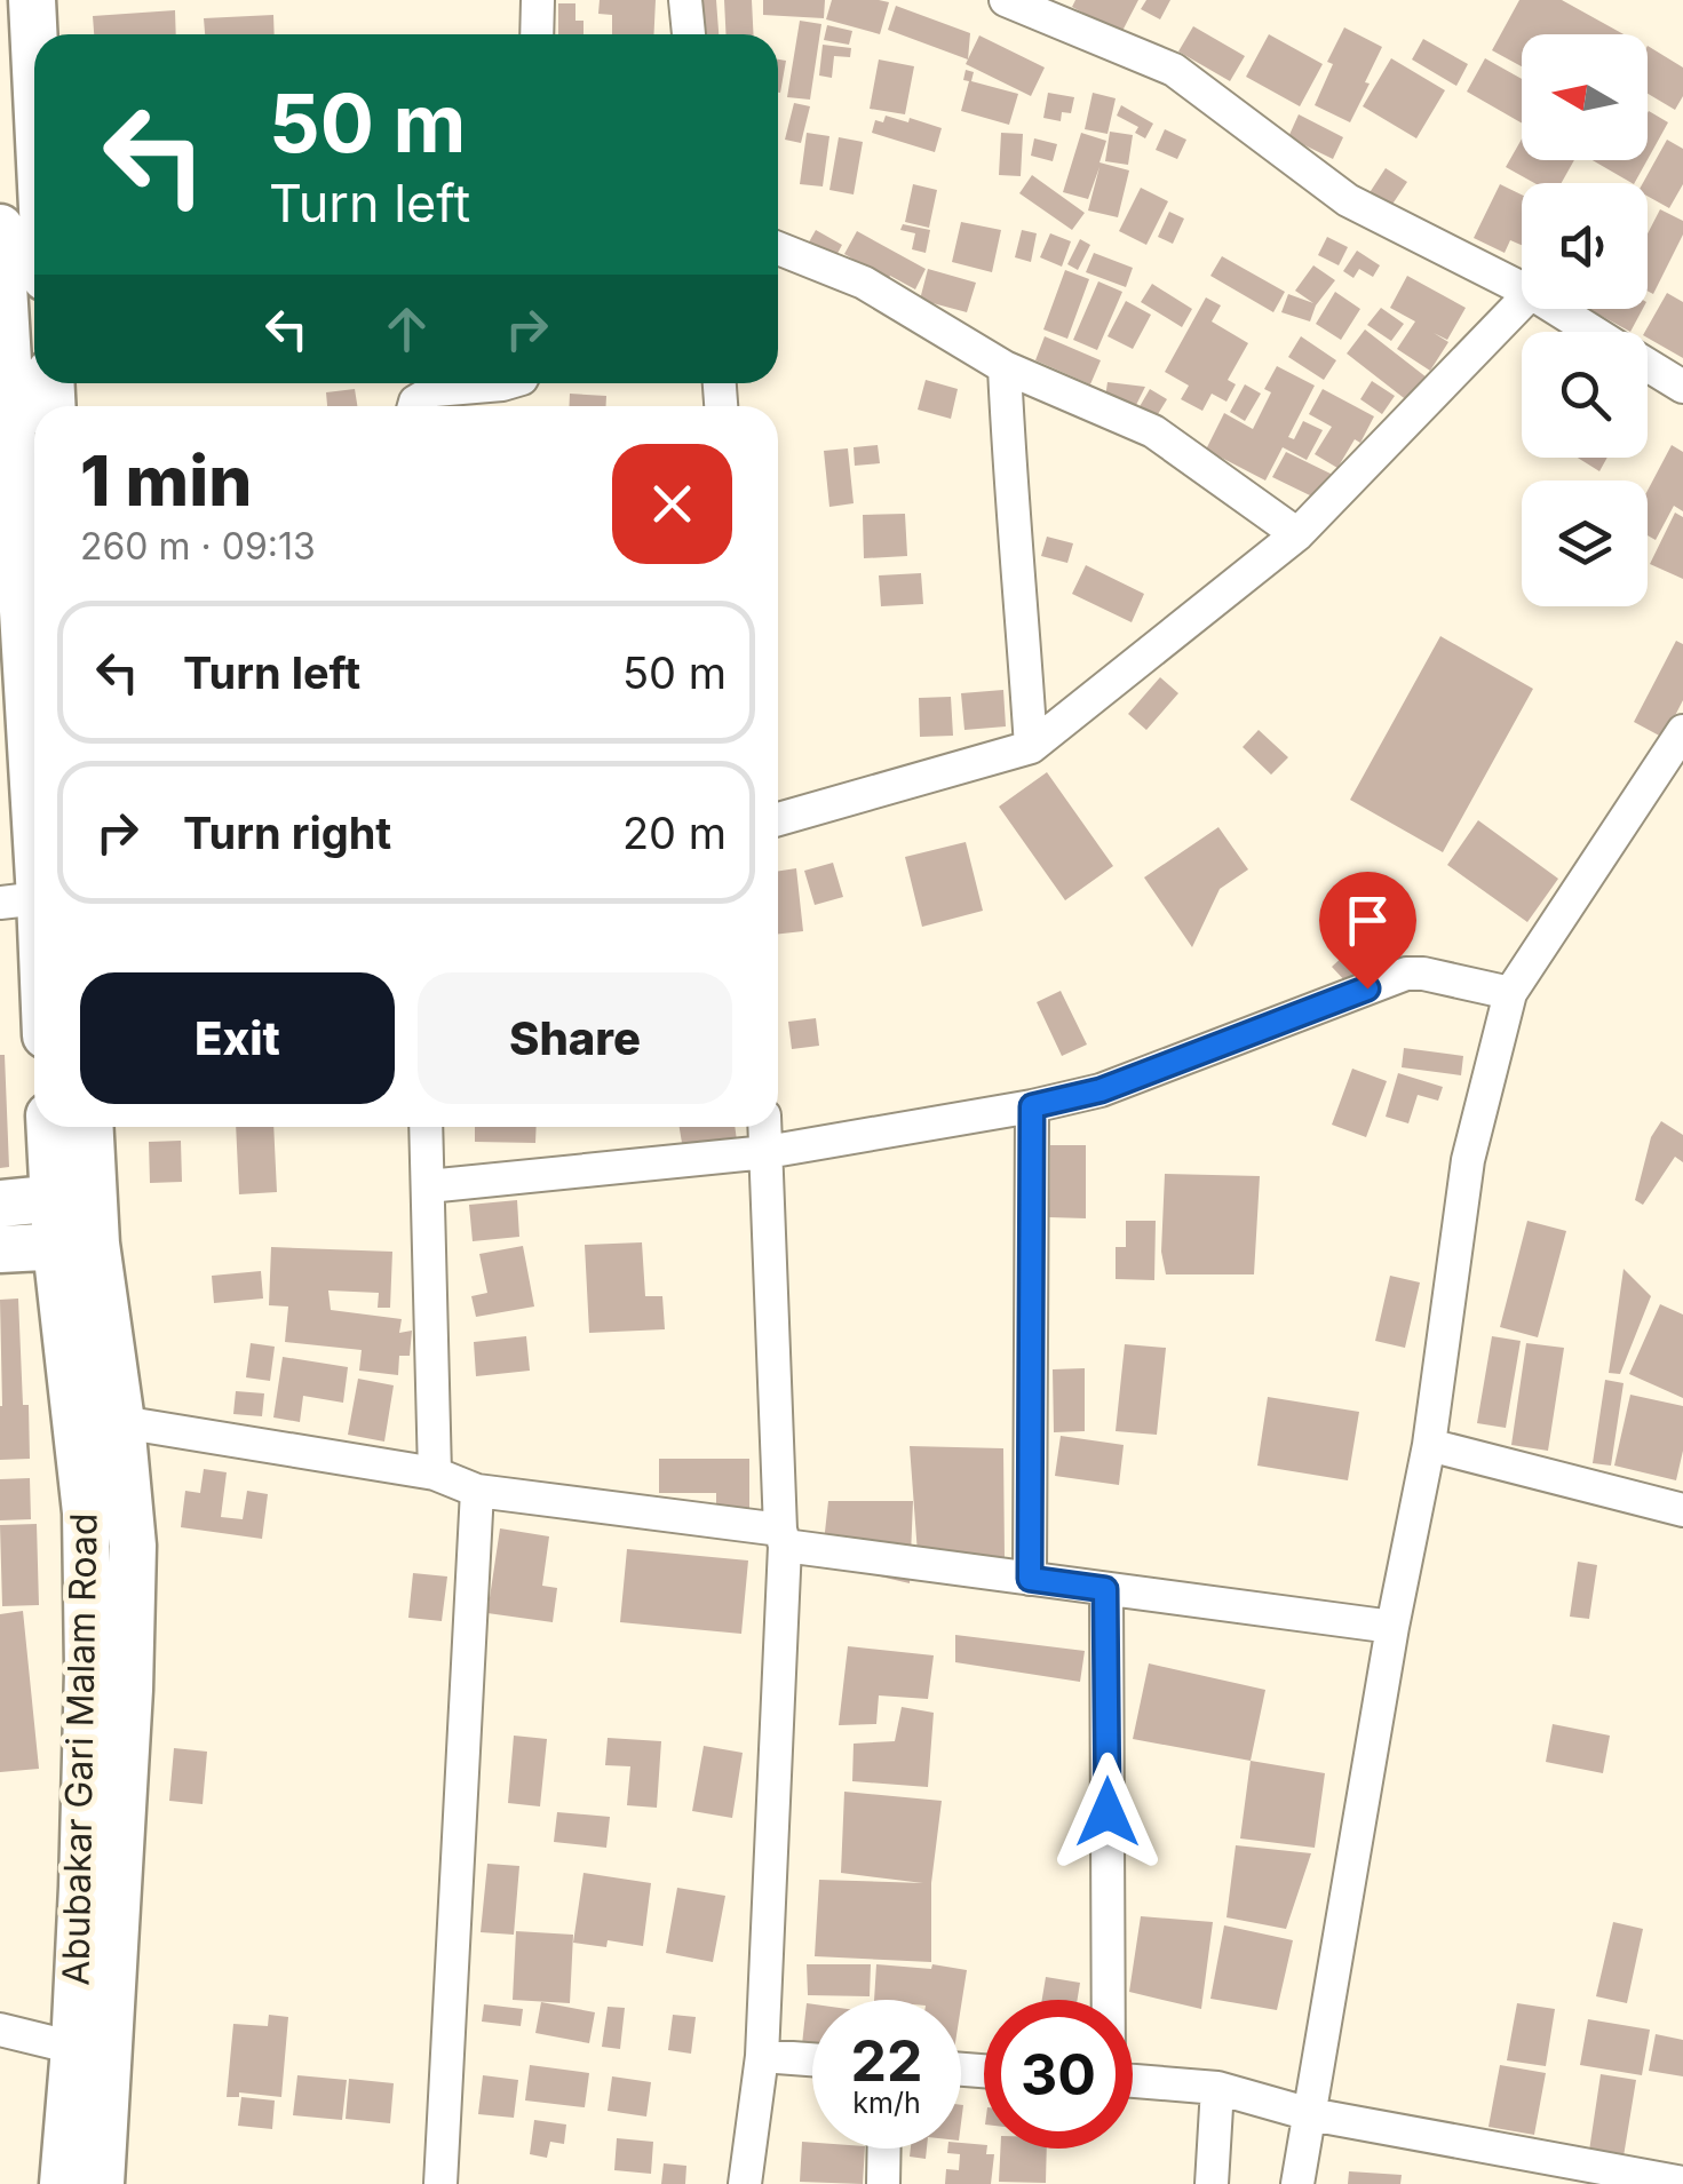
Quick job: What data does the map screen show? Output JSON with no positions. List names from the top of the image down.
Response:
{
  "streets": {
    "street": ["Abubakar Gari Malam Road"]
  },
  "north": "left",
  "page": {
    "turn": ["50 m", "Turn left"],
    "heading": ["1 min", "260 m · 09:13"],
    "list": [
      {
        "name": "Turn left",
        "value": "50 m"
      },
      {
        "name": "Turn right",
        "value": "20 m"
      }
    ],
    "buttons": ["Exit", "Share"],
    "speed": "22 km/h",
    "limit": "30"
  }
}
